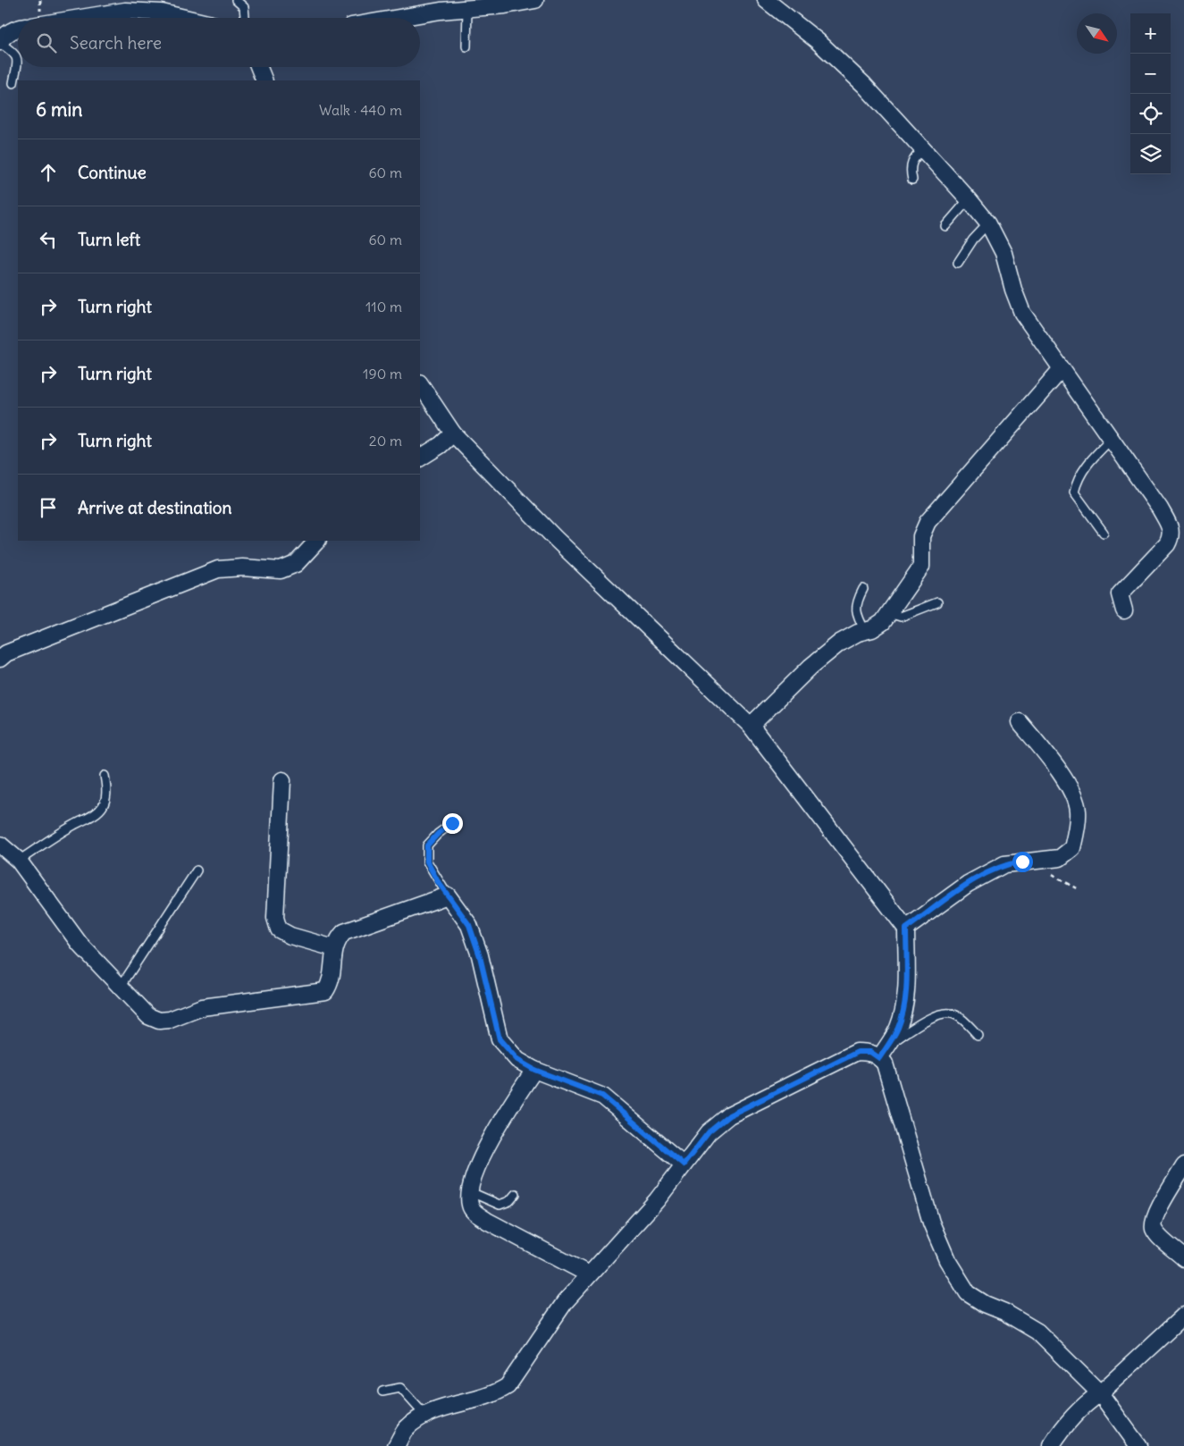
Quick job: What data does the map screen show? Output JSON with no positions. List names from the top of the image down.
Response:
{
  "north": "bottom right",
  "page": {
    "map_buttons": ["+", "−"],
    "search": "Search here",
    "heading": ["6 min", "Walk · 440 m"],
    "list": [
      ["Continue", "60 m"],
      ["Turn left", "60 m"],
      ["Turn right", "110 m"],
      ["Turn right", "190 m"],
      ["Turn right", "20 m"],
      "Arrive at destination"
    ]
  }
}
